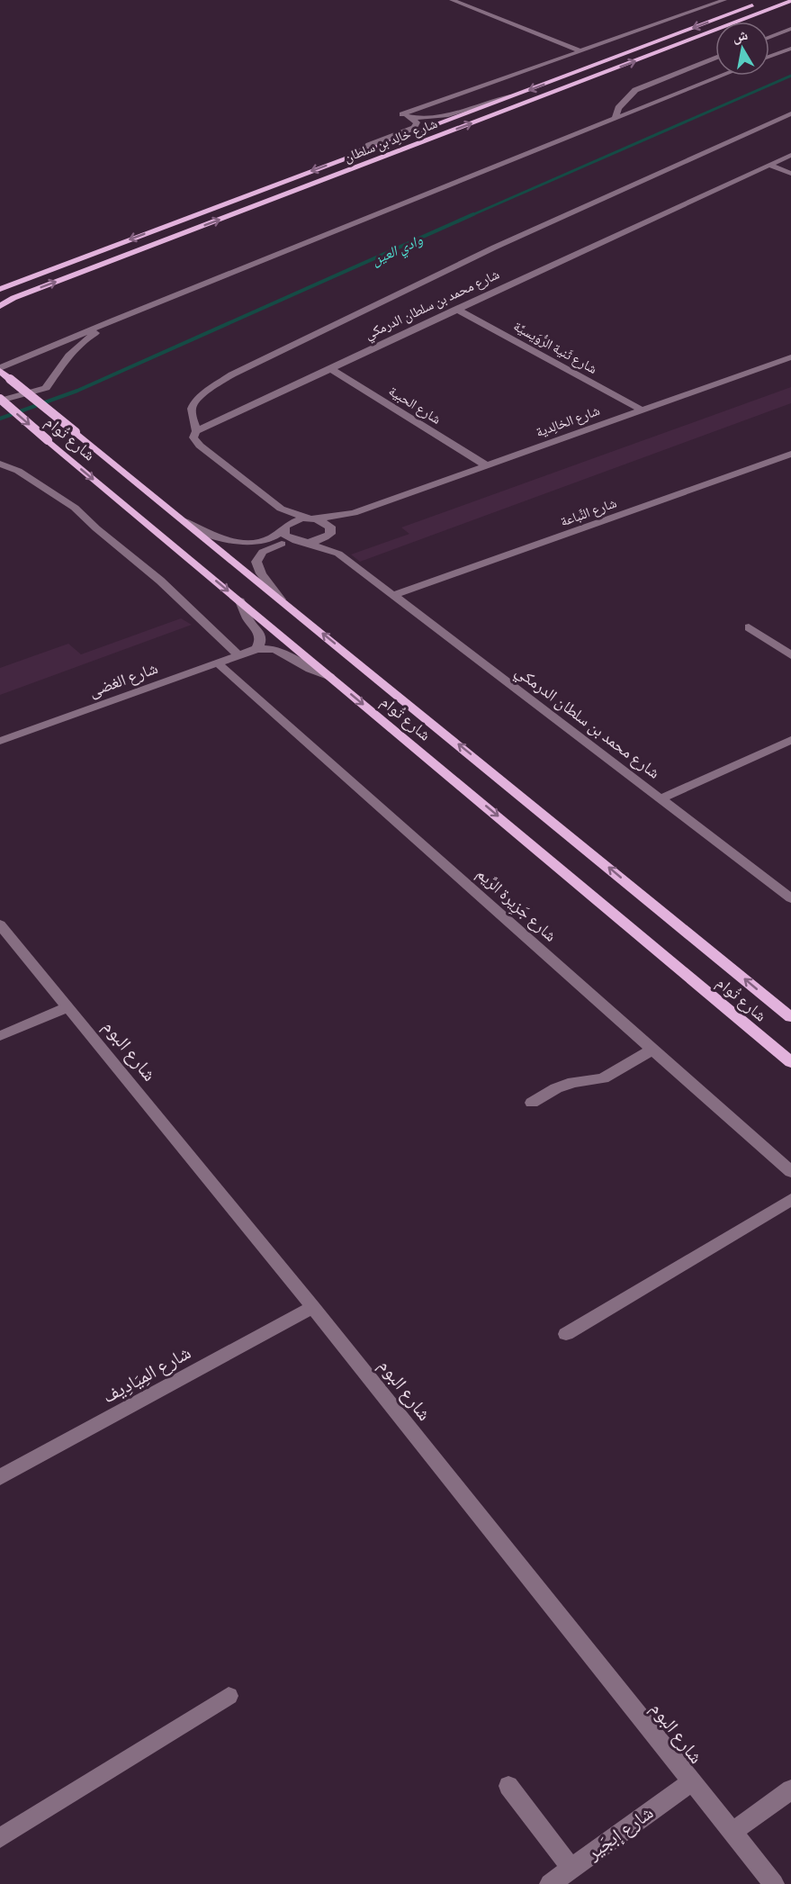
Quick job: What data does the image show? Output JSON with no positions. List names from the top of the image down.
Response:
{
  "streets": {
    "main road": ["شارع خالِد بن سلطان", "شارع تُوام"],
    "street": [
      "شارع محمد بن سلطان الدرمكي",
      "شارع ثَنية الرُّوَيسيَّة",
      "شارع الحبية",
      "شارع الخالِدية",
      "شارع النَّباعة",
      "شارع الغضى",
      "شارع جَزِيرة الرِّيم",
      "شارع البوم",
      "شارع المِيَادِيف",
      "شارع إبجَير"
    ]
  },
  "crossings": [
    ["شارع محمد بن سلطان الدرمكي", "شارع ثَنية الرُّوَيسيَّة"],
    ["شارع محمد بن سلطان الدرمكي", "شارع الحبية"],
    ["شارع محمد بن سلطان الدرمكي", "شارع الخالِدية"],
    ["شارع محمد بن سلطان الدرمكي", "شارع النَّباعة"],
    ["شارع ثَنية الرُّوَيسيَّة", "شارع الخالِدية"],
    ["شارع الحبية", "شارع الخالِدية"],
    ["شارع تُوام", "شارع الغضى"],
    ["شارع الغضى", "شارع جَزِيرة الرِّيم"],
    ["شارع البوم", "شارع المِيَادِيف"],
    ["شارع البوم", "شارع إبجَير"]
  ],
  "water": ["وادي العين"],
  "north": "top"
}
